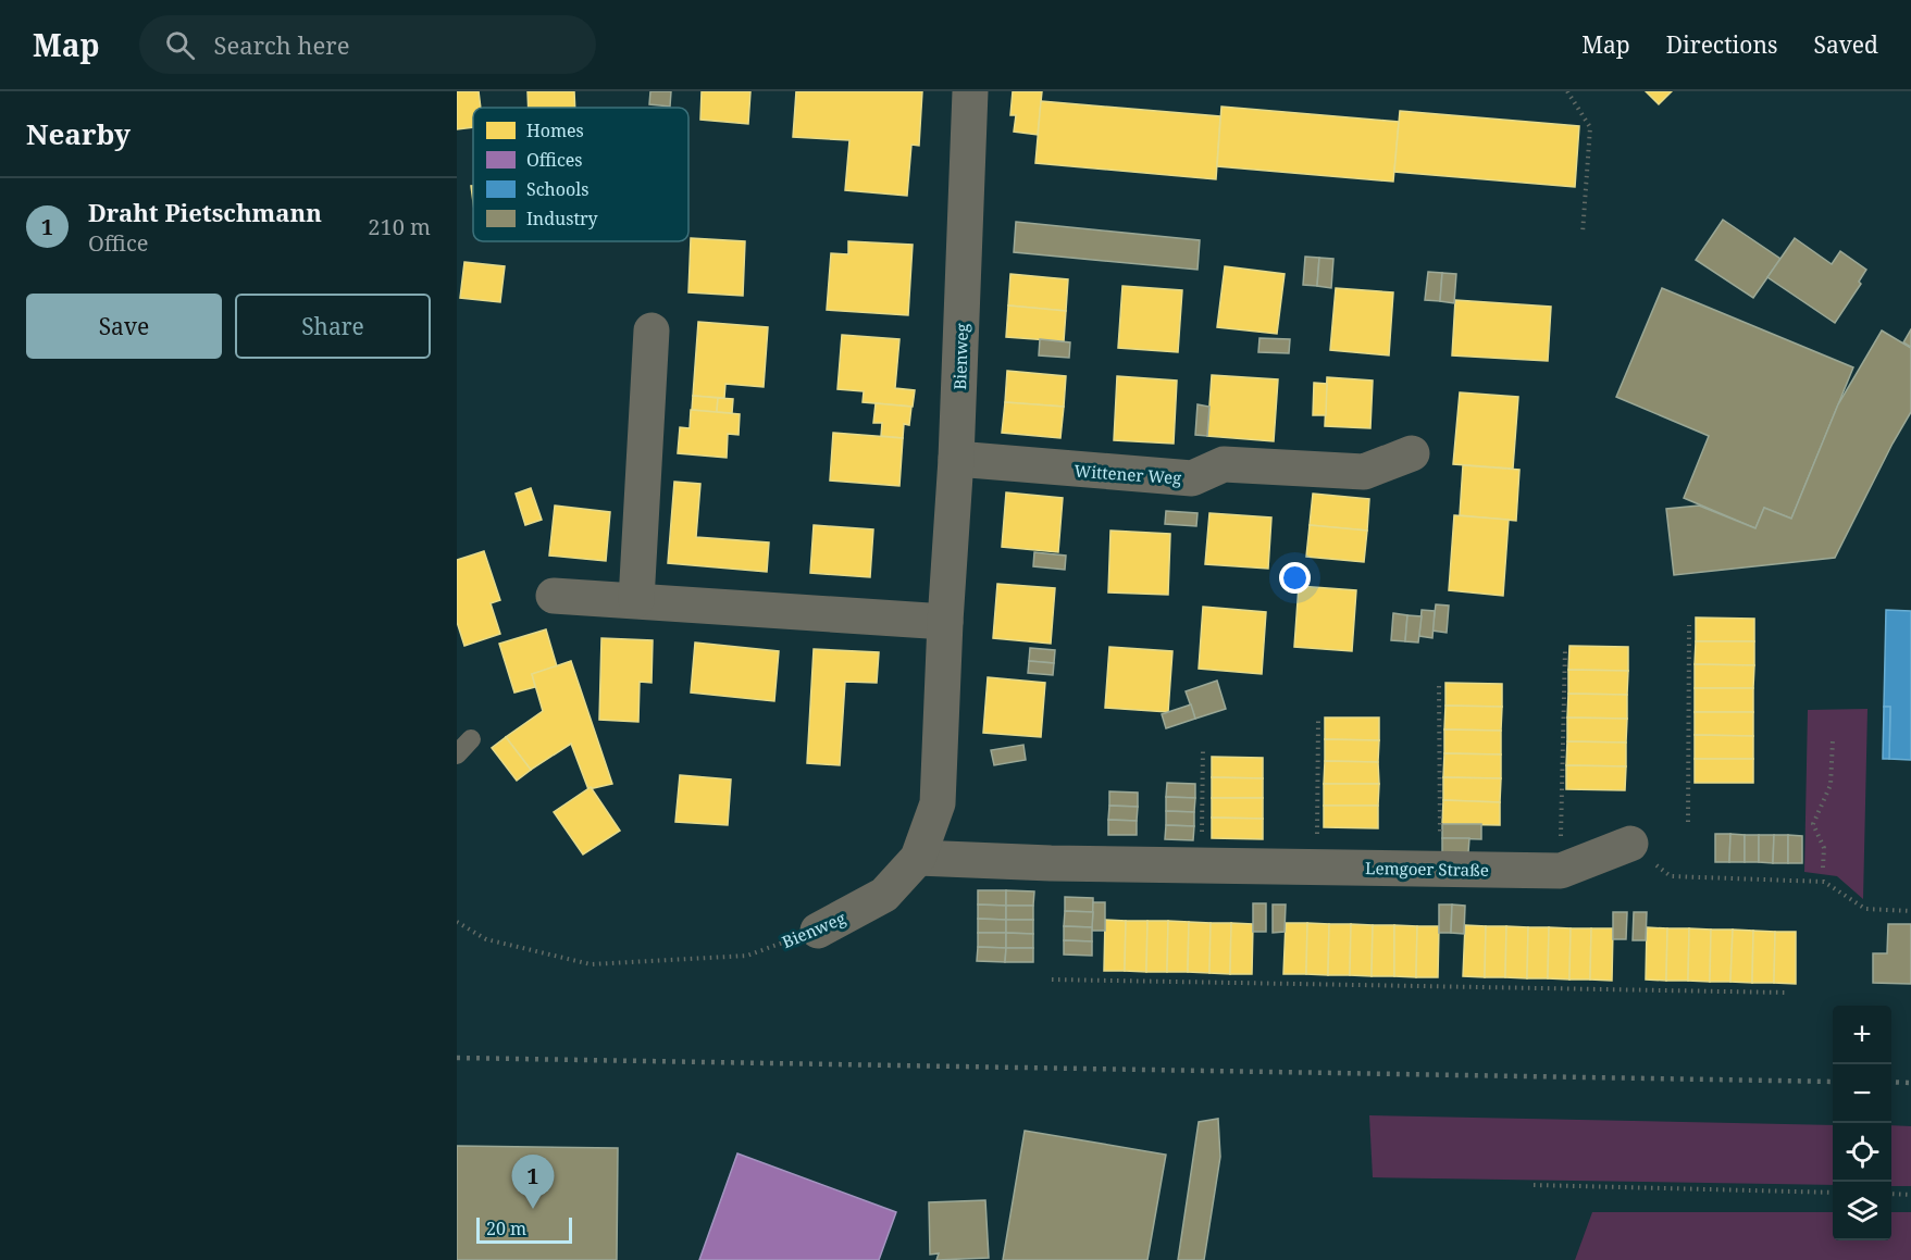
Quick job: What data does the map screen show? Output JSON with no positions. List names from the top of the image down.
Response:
{
  "streets": {
    "street": ["Bienweg", "Wittener Weg", "Lemgoer Straße"]
  },
  "crossings": [
    ["Bienweg", "Wittener Weg"],
    ["Bienweg", "Lemgoer Straße"]
  ],
  "legend": [
    "Homes",
    "Offices",
    "Schools",
    "Industry"
  ],
  "scale_bar": "20 m",
  "page": {
    "header": "Map",
    "search": "Search here",
    "nav": ["Map", "Directions", "Saved"],
    "heading": "Nearby",
    "list": [
      {
        "mark": "1",
        "name": "Draht Pietschmann",
        "note": "Office",
        "value": "210 m"
      }
    ],
    "buttons": ["Save", "Share"],
    "map_buttons": ["+", "−"],
    "pins": "1",
    "scale": "20 m"
  }
}
